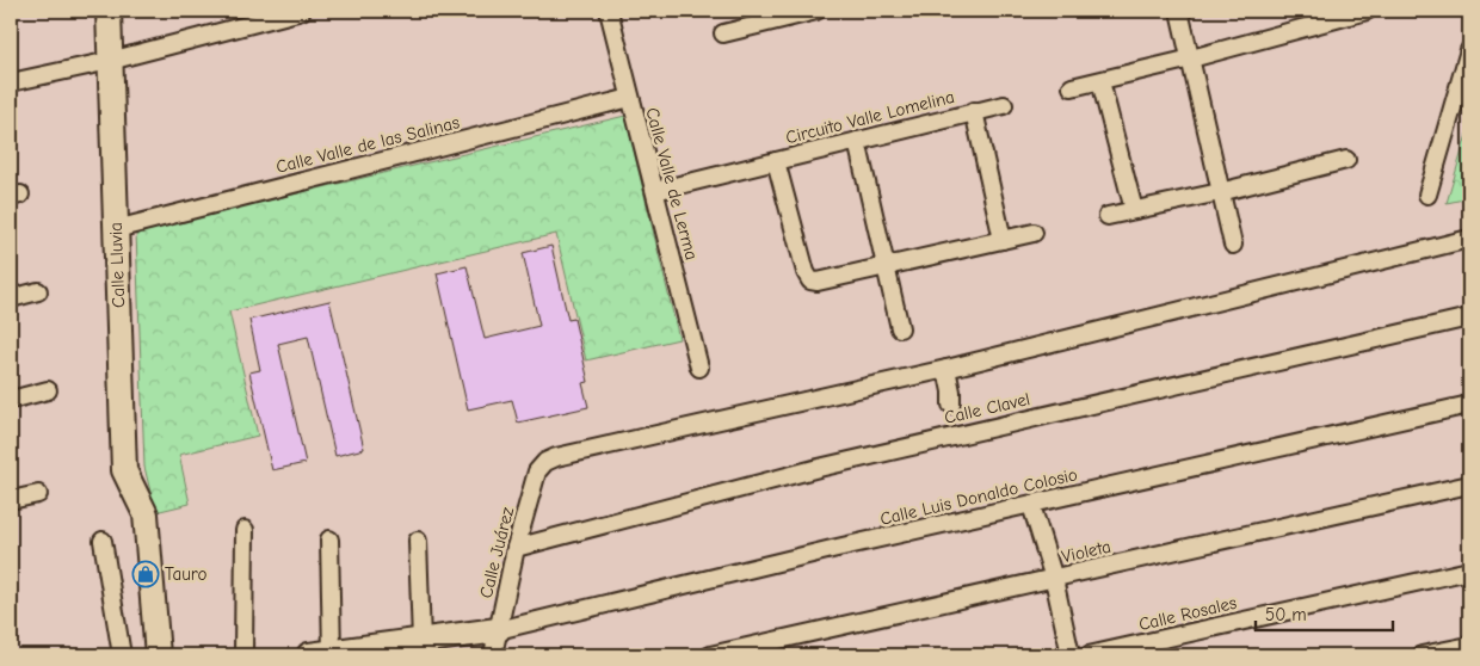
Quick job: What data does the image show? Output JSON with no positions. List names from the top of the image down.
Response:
{
  "streets": {
    "street": [
      "Circuito Valle Lomelina",
      "Calle Valle de las Salinas",
      "Calle Valle de Lerma",
      "Calle Lluvia",
      "Calle Clavel",
      "Calle Luis Donaldo Colosio",
      "Violeta",
      "Calle Juárez",
      "Calle Rosales"
    ]
  },
  "crossings": [
    ["Circuito Valle Lomelina", "Calle Valle de Lerma"],
    ["Calle Valle de las Salinas", "Calle Valle de Lerma"],
    ["Calle Valle de las Salinas", "Calle Lluvia"],
    ["Calle Clavel", "Calle Juárez"],
    ["Calle Luis Donaldo Colosio", "Calle Juárez"]
  ],
  "places": {
    "shop": ["Tauro"]
  },
  "scale_bar": "50 m"
}
